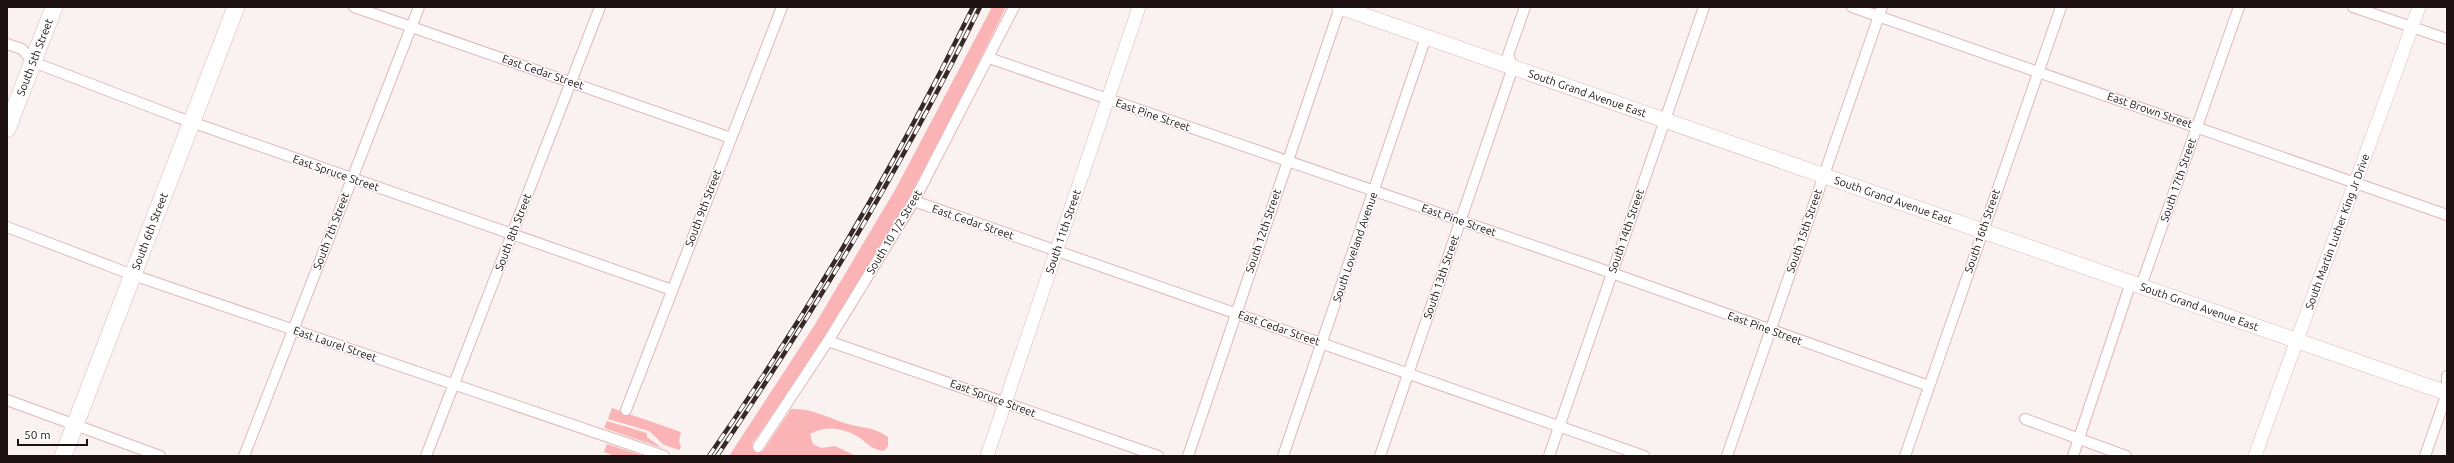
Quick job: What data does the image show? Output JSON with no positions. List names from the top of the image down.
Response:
{
  "streets": {
    "main road": ["South 5th Street", "South Grand Avenue East", "South 6th Street"],
    "street": [
      "East Cedar Street",
      "East Brown Street",
      "East Pine Street",
      "East Spruce Street",
      "South 17th Street",
      "South 9th Street",
      "South 7th Street",
      "South 11th Street",
      "South 12th Street",
      "South 14th Street",
      "South 15th Street",
      "South 16th Street",
      "South 8th Street",
      "South 10 1/2 Street",
      "South Martin Luther King Jr Drive",
      "South Loveland Avenue",
      "South 13th Street",
      "East Laurel Street"
    ]
  },
  "crossings": [
    ["South 5th Street", "East Spruce Street"],
    ["East Cedar Street", "South 9th Street"],
    ["East Cedar Street", "South 7th Street"],
    ["East Cedar Street", "South 11th Street"],
    ["East Cedar Street", "South 12th Street"],
    ["East Cedar Street", "South 14th Street"],
    ["East Cedar Street", "South 8th Street"],
    ["East Cedar Street", "South 10 1/2 Street"],
    ["East Cedar Street", "South Loveland Avenue"],
    ["East Cedar Street", "South 13th Street"],
    ["South Grand Avenue East", "South 17th Street"],
    ["South Grand Avenue East", "South 12th Street"],
    ["South Grand Avenue East", "South 14th Street"],
    ["South Grand Avenue East", "South 15th Street"],
    ["South Grand Avenue East", "South 16th Street"],
    ["South Grand Avenue East", "South Martin Luther King Jr Drive"],
    ["South Grand Avenue East", "South Loveland Avenue"],
    ["South Grand Avenue East", "South 13th Street"],
    ["East Brown Street", "South 17th Street"],
    ["East Brown Street", "South 15th Street"],
    ["East Brown Street", "South 16th Street"],
    ["East Brown Street", "South Martin Luther King Jr Drive"],
    ["East Pine Street", "South 11th Street"],
    ["East Pine Street", "South 12th Street"],
    ["East Pine Street", "South 14th Street"],
    ["East Pine Street", "South 15th Street"],
    ["East Pine Street", "South 16th Street"],
    ["East Pine Street", "South 10 1/2 Street"],
    ["East Pine Street", "South Loveland Avenue"],
    ["East Pine Street", "South 13th Street"],
    ["East Spruce Street", "South 9th Street"],
    ["East Spruce Street", "South 6th Street"],
    ["East Spruce Street", "South 7th Street"],
    ["East Spruce Street", "South 11th Street"],
    ["East Spruce Street", "South 8th Street"],
    ["East Spruce Street", "South 10 1/2 Street"],
    ["South 6th Street", "East Laurel Street"],
    ["South 7th Street", "East Laurel Street"],
    ["South 8th Street", "East Laurel Street"]
  ],
  "scale_bar": "50 m"
}
